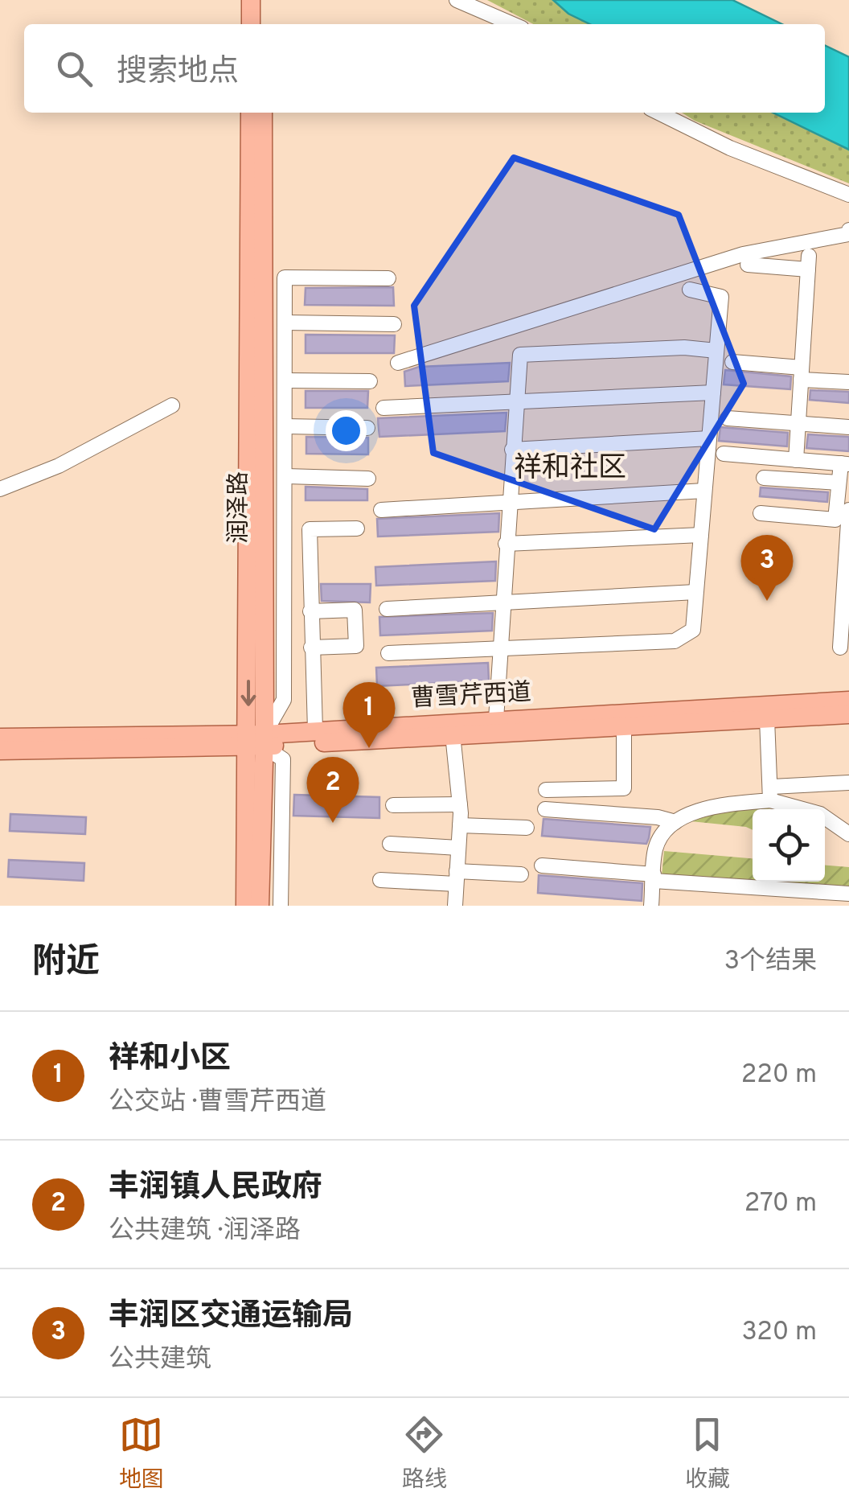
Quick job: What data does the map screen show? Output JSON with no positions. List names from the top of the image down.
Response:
{
  "streets": {
    "main road": ["润泽路", "曹雪芹西道"]
  },
  "crossings": [
    ["润泽路", "曹雪芹西道"]
  ],
  "districts": ["祥和社区"],
  "page": {
    "search": "搜索地点",
    "pins": ["3", "1", "2"],
    "heading": ["附近", "3个结果"],
    "list": [
      {
        "mark": "1",
        "name": "祥和小区",
        "note": "公交站 · 曹雪芹西道",
        "value": "220 m"
      },
      {
        "mark": "2",
        "name": "丰润镇人民政府",
        "note": "公共建筑 · 润泽路",
        "value": "270 m"
      },
      {
        "mark": "3",
        "name": "丰润区交通运输局",
        "note": "公共建筑",
        "value": "320 m"
      }
    ],
    "nav": ["地图", "路线", "收藏"]
  }
}
